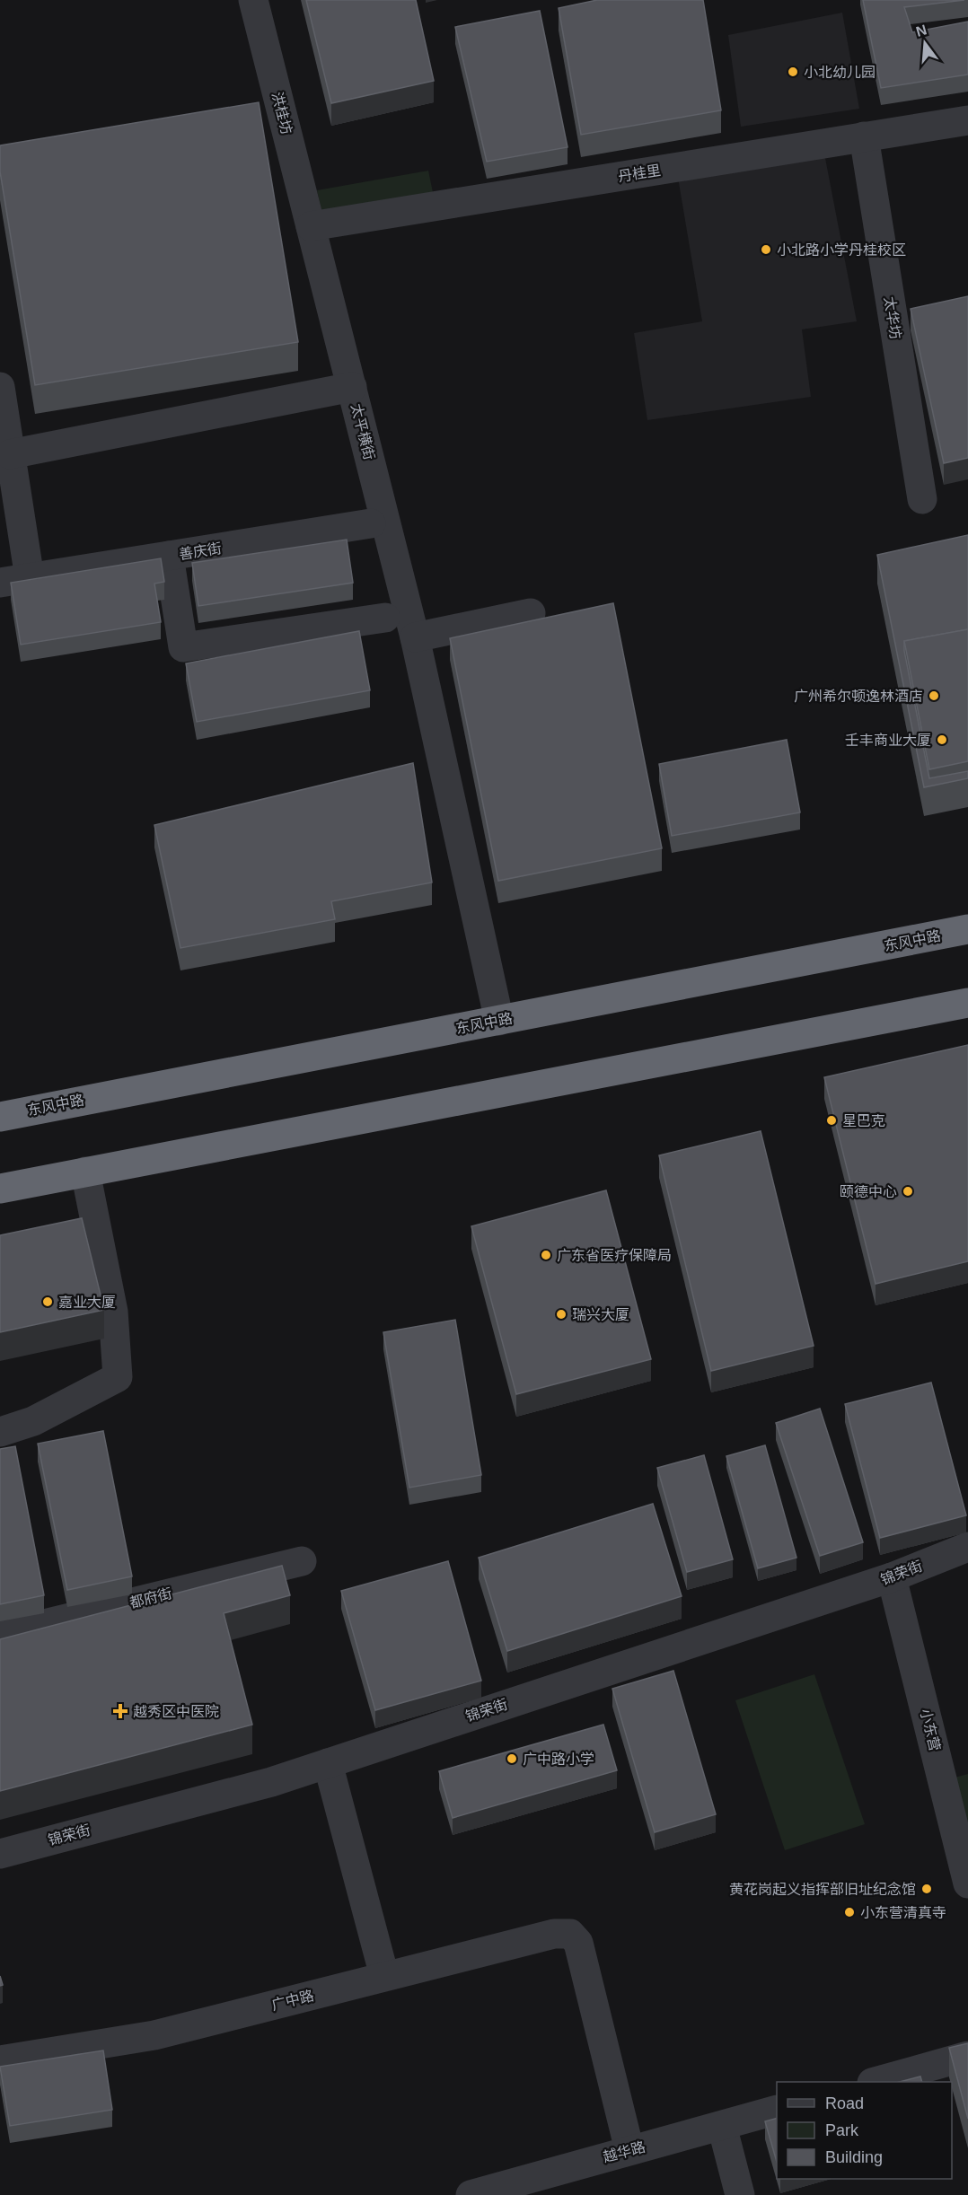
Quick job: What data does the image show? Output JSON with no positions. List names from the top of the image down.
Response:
{
  "streets": {
    "highway": ["东风中路"],
    "street": [
      "洪桂坊",
      "丹桂里",
      "太华坊",
      "太平横街",
      "善庆街",
      "锦荣街",
      "都府街",
      "小东营",
      "广中路",
      "越华路"
    ]
  },
  "crossings": [
    ["洪桂坊", "丹桂里"],
    ["洪桂坊", "太平横街"],
    ["丹桂里", "太华坊"],
    ["丹桂里", "太平横街"],
    ["太平横街", "东风中路"],
    ["锦荣街", "小东营"],
    ["广中路", "越华路"]
  ],
  "places": {
    "other": [
      "小北幼儿园",
      "小北路小学丹桂校区",
      "广州希尔顿逸林酒店",
      "壬丰商业大厦",
      "星巴克",
      "颐德中心",
      "广东省医疗保障局",
      "嘉业大厦",
      "瑞兴大厦",
      "广中路小学",
      "黄花岗起义指挥部旧址纪念馆",
      "小东营清真寺"
    ],
    "health": ["越秀区中医院"]
  },
  "legend": ["Road", "Park", "Building"],
  "north": "top"
}
